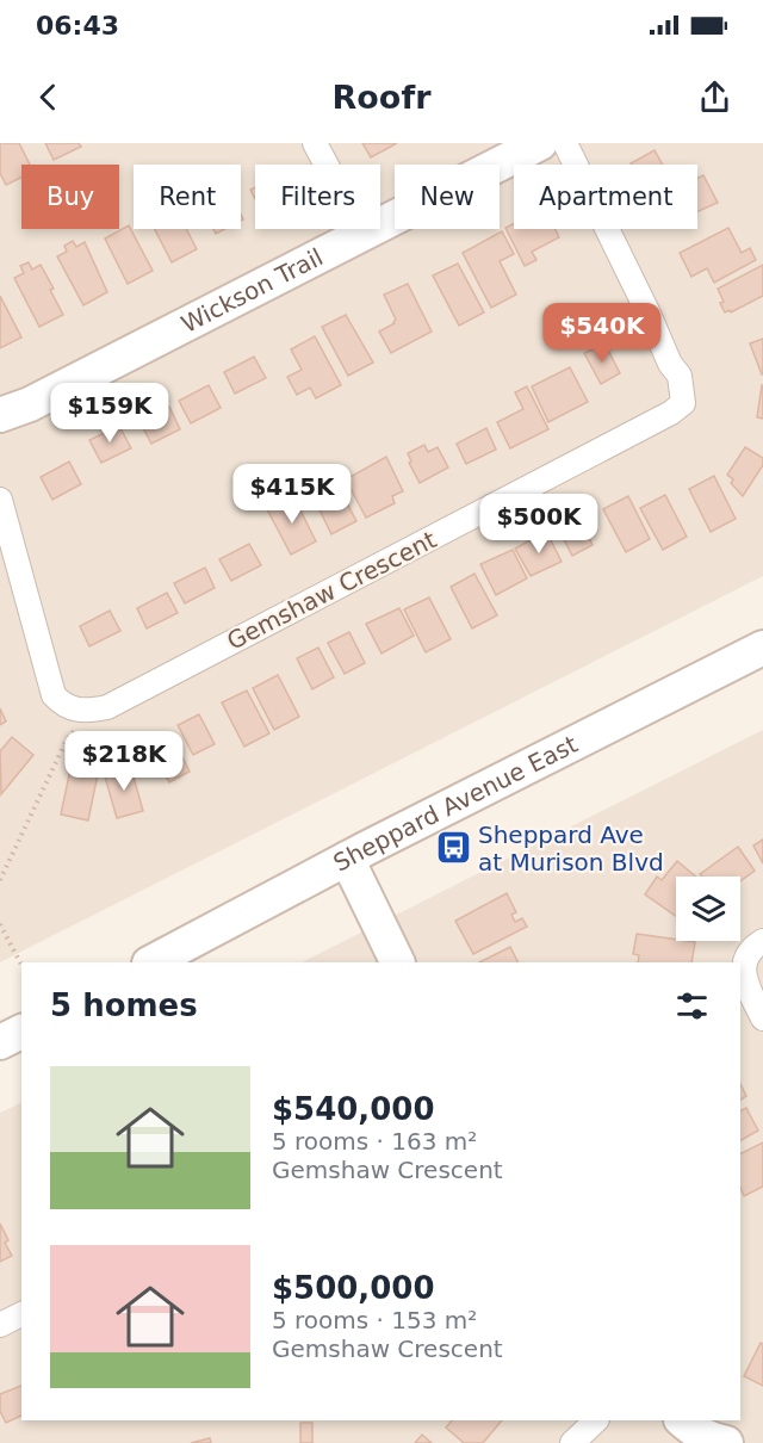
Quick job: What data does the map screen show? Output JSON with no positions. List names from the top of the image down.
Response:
{
  "streets": {
    "street": ["Wickson Trail", "Gemshaw Crescent", "Sheppard Avenue East"]
  },
  "places": {
    "bus stop": ["Sheppard Ave at Murison Blvd"]
  },
  "page": {
    "status": "06:43",
    "header": "Roofr",
    "chip": [
      "Buy",
      "Rent",
      "Filters",
      "New",
      "Apartment"
    ],
    "price": [
      "$540K",
      "$159K",
      "$415K",
      "$500K",
      "$218K"
    ],
    "heading": "5 homes",
    "list": [
      {
        "name": "$540,000",
        "note": "5 rooms · 163 m² · Gemshaw Crescent"
      },
      {
        "name": "$500,000",
        "note": "5 rooms · 153 m² · Gemshaw Crescent"
      }
    ]
  }
}
